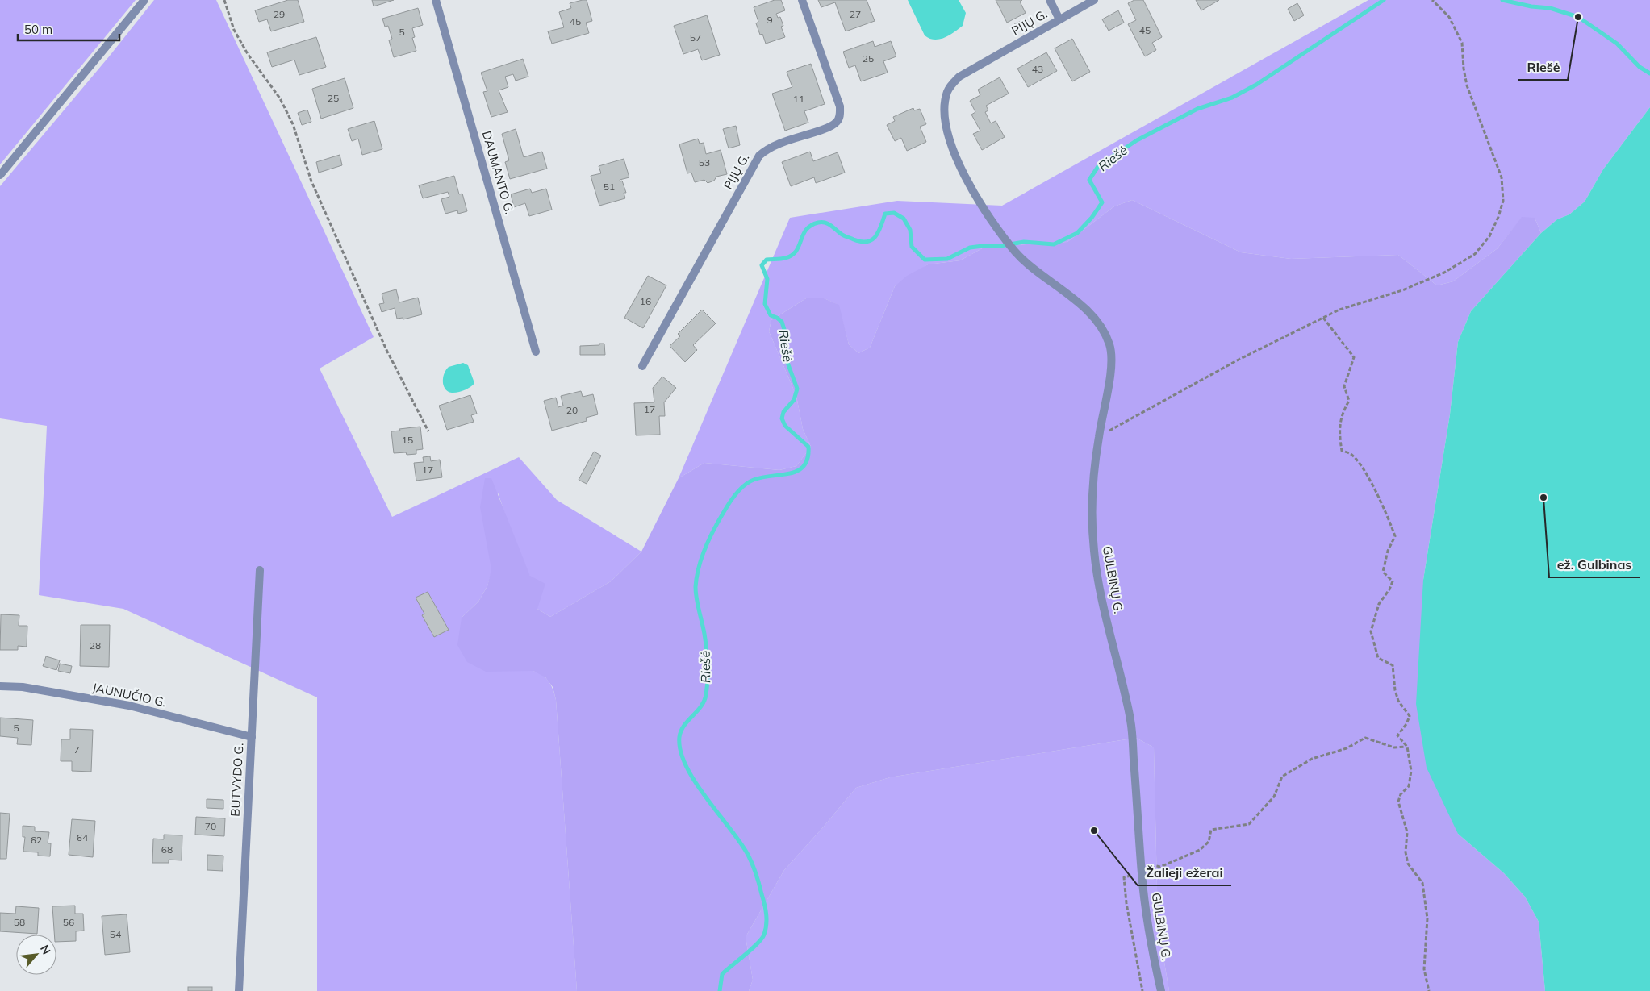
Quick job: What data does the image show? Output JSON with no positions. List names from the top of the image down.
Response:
{
  "streets": {
    "street": [
      "PIJŲ G.",
      "DAUMANTO G.",
      "GULBINŲ G.",
      "JAUNUČIO G.",
      "BUTVYDO G."
    ]
  },
  "crossings": [
    ["PIJŲ G.", "GULBINŲ G."],
    ["JAUNUČIO G.", "BUTVYDO G."]
  ],
  "water": ["Riešė"],
  "places": ["Riešė", "ež. Gulbinas", "Žalieji ežerai"],
  "house_numbers": [
    "29",
    "27",
    "9",
    "45",
    "45",
    "5",
    "57",
    "25",
    "43",
    "25",
    "11",
    "53",
    "51",
    "16",
    "17",
    "20",
    "15",
    "17",
    "28",
    "5",
    "7",
    "70",
    "64",
    "62",
    "68",
    "58",
    "56",
    "54"
  ],
  "scale_bar": "50 m",
  "north": "top right"
}
